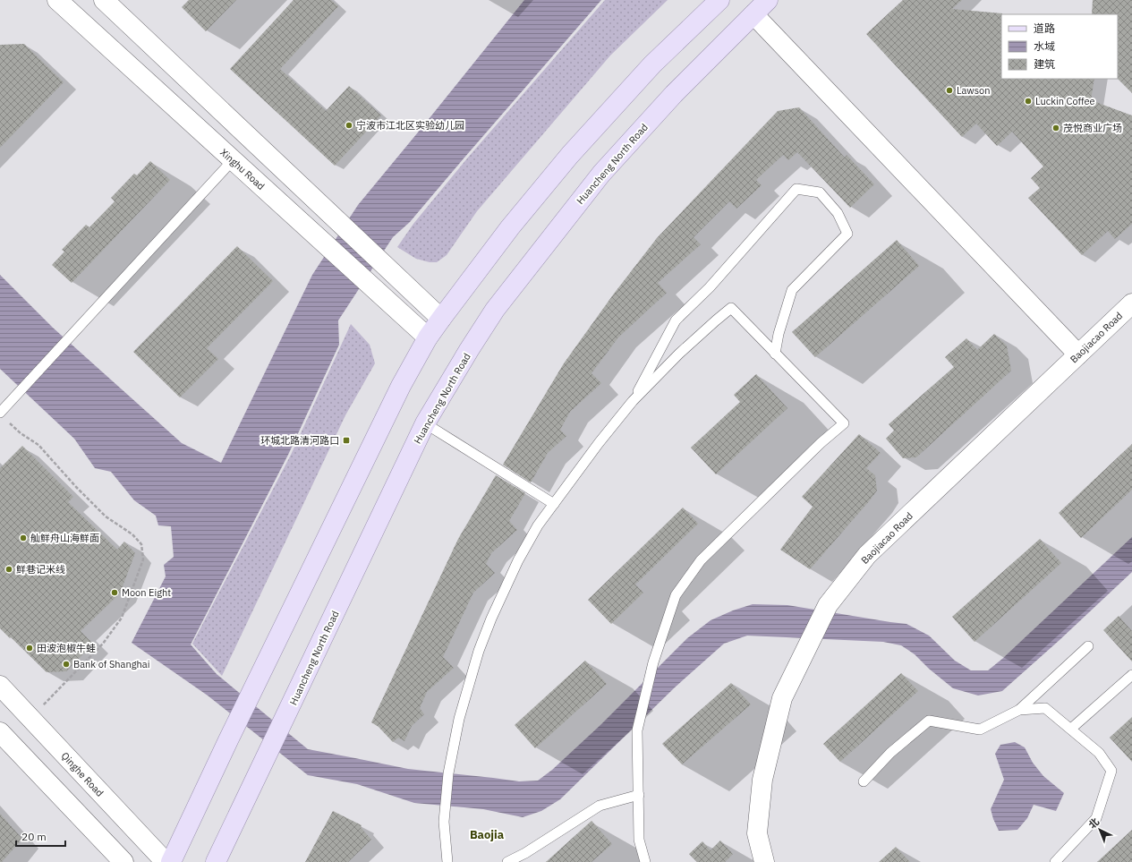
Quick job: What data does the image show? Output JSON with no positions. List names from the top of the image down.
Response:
{
  "streets": {
    "main road": ["Huancheng North Road"],
    "street": ["Xinghu Road", "Baojiacao Road", "Qinghe Road"]
  },
  "districts": ["Baojia"],
  "places": {
    "other": [
      "Lawson",
      "Luckin Coffee",
      "宁波市江北区实验幼儿园",
      "茂悦商业广场",
      "舢鲜舟山海鲜面",
      "鲜巷记米线",
      "Moon Eight",
      "田波泡椒牛蛙",
      "Bank of Shanghai"
    ],
    "transit": ["环城北路清河路口"]
  },
  "legend": ["道路", "水域", "建筑"],
  "scale_bar": "20 m",
  "north": "top left"
}
